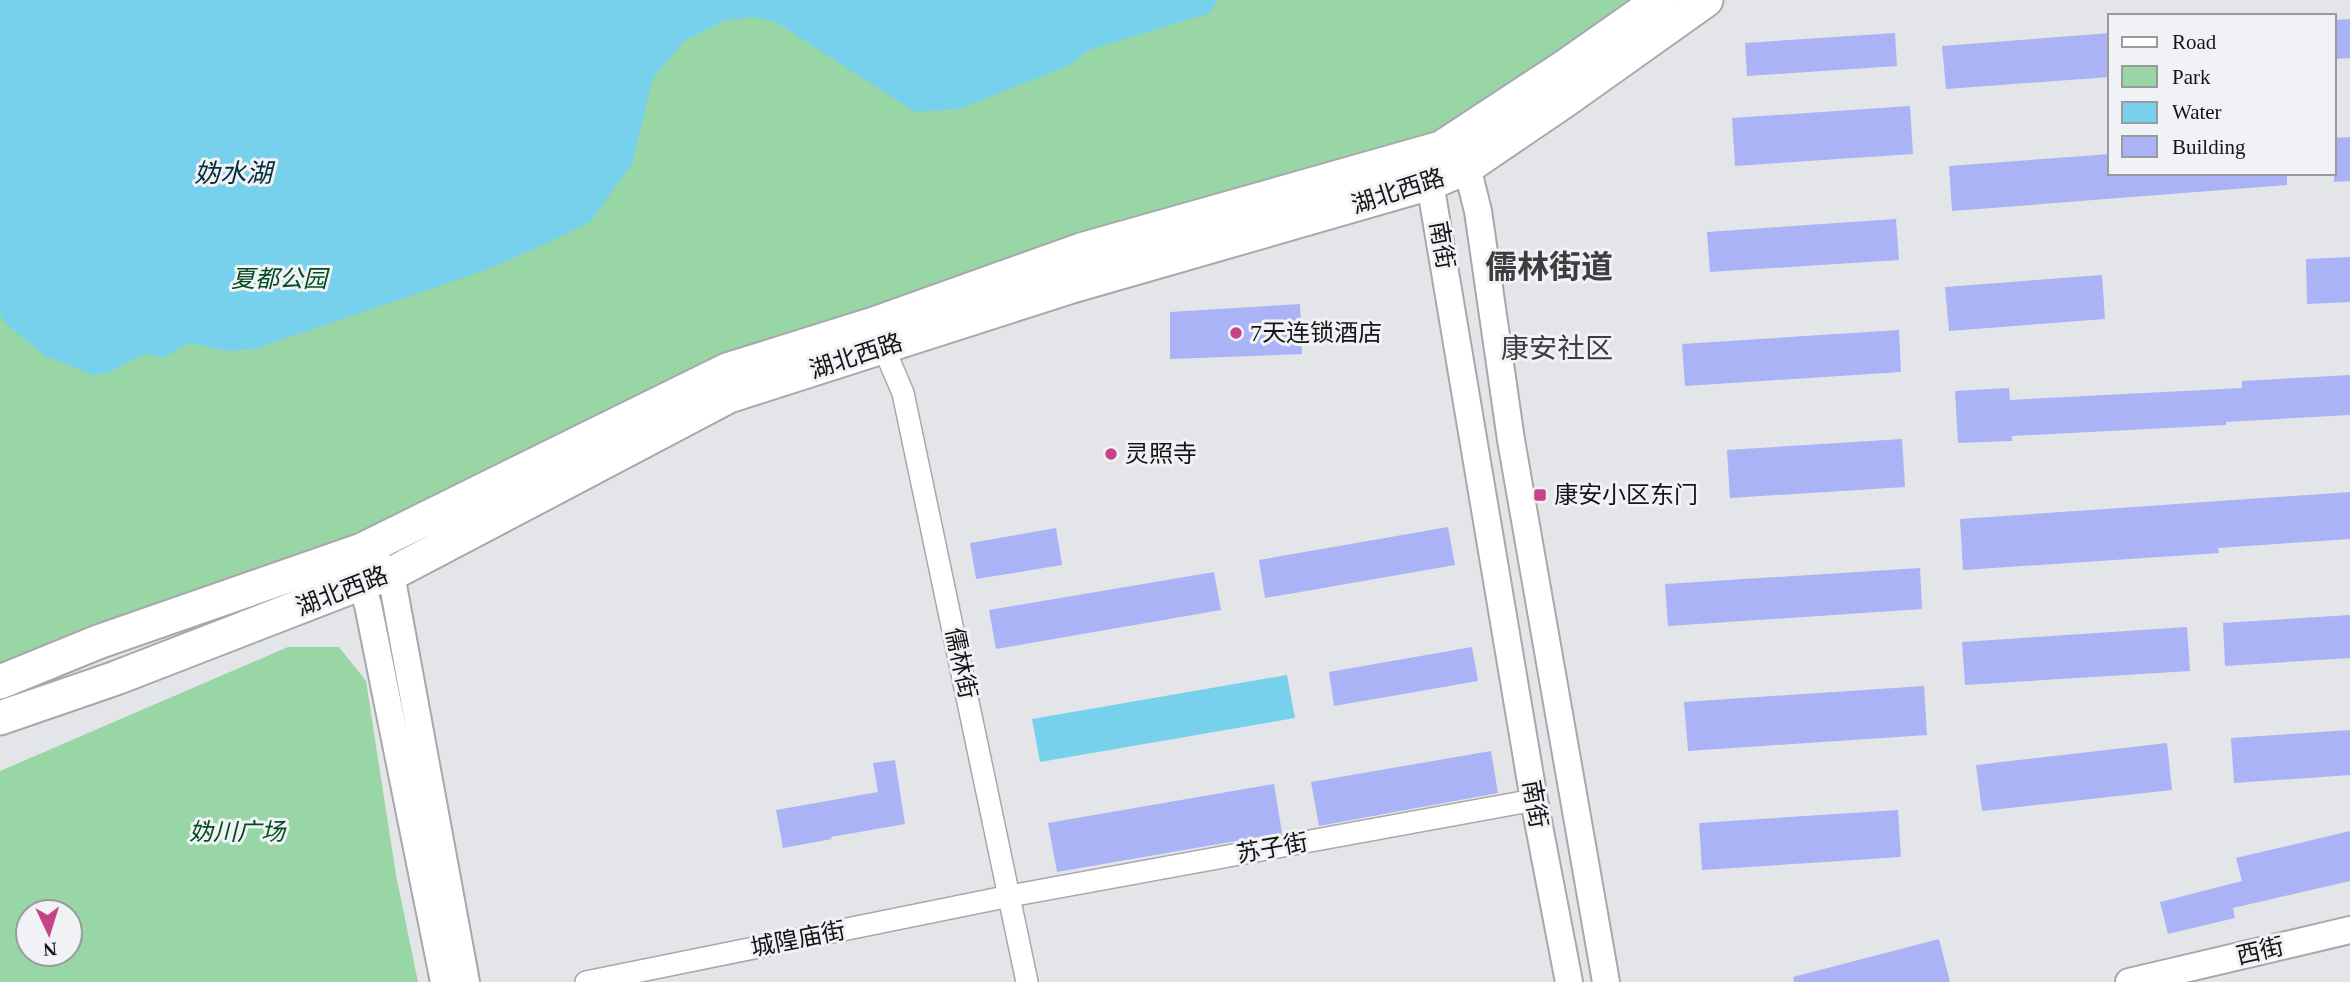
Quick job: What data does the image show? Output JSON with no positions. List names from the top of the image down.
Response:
{
  "streets": {
    "main road": ["湖北西路"],
    "street": [
      "南街",
      "儒林街",
      "苏子街",
      "城隍庙街",
      "西街"
    ]
  },
  "crossings": [
    ["湖北西路", "南街"],
    ["湖北西路", "儒林街"],
    ["南街", "苏子街"],
    ["儒林街", "苏子街"],
    ["儒林街", "城隍庙街"],
    ["苏子街", "城隍庙街"]
  ],
  "districts": ["儒林街道", "康安社区"],
  "water": ["妫水湖"],
  "parks": ["夏都公园", "妫川广场"],
  "places": {
    "other": ["7天连锁酒店", "灵照寺"],
    "transit": ["康安小区东门"]
  },
  "legend": [
    "Road",
    "Park",
    "Water",
    "Building"
  ],
  "north": "bottom"
}
